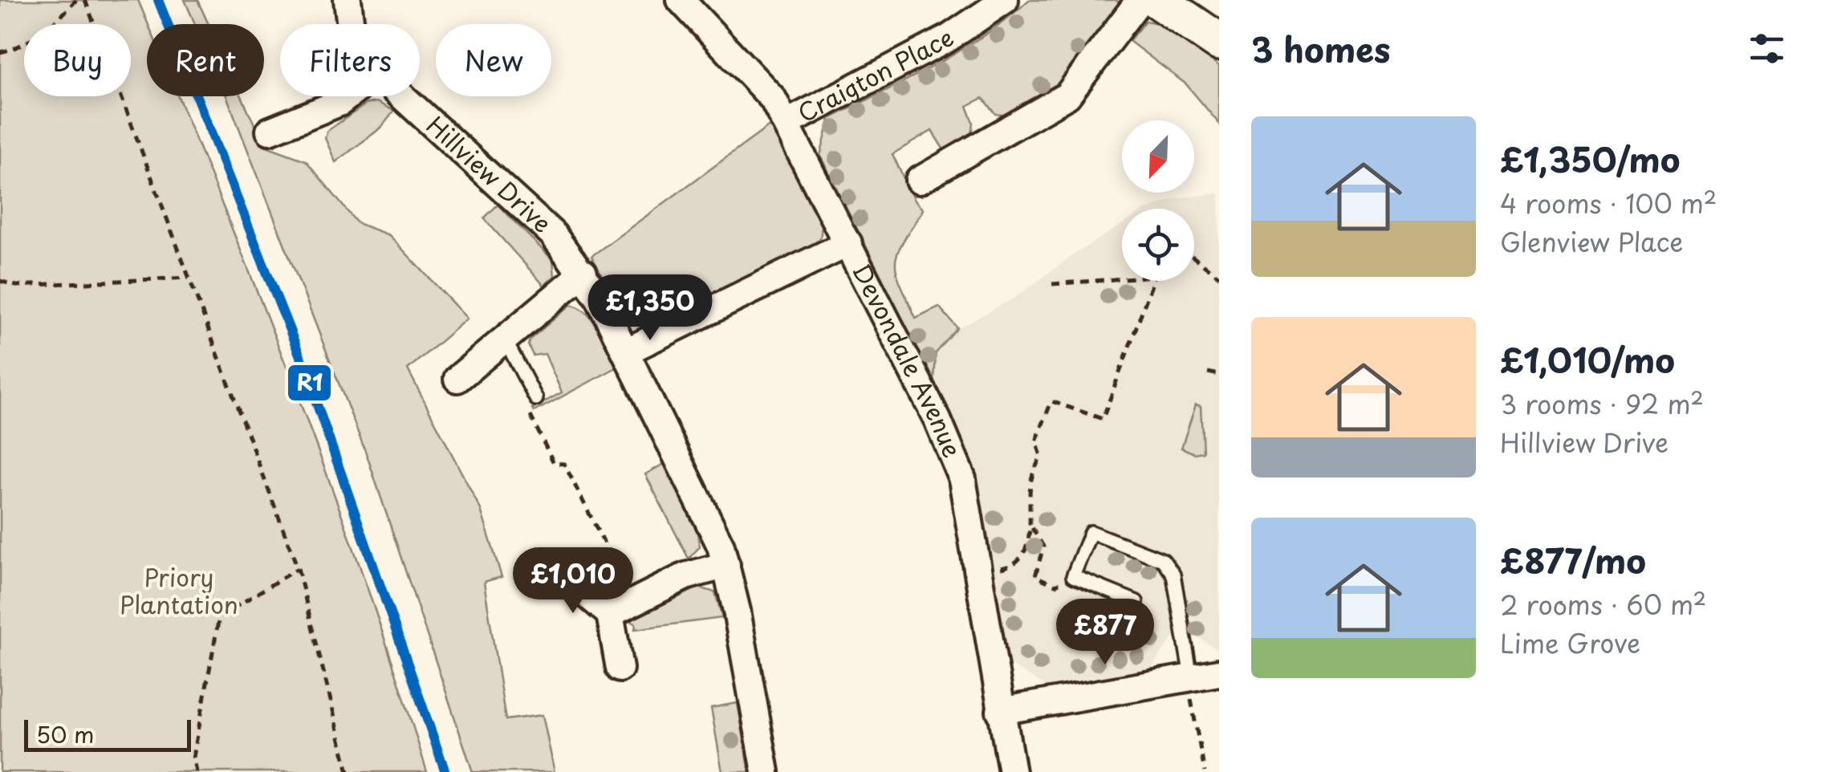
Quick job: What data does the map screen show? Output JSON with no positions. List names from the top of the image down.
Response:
{
  "streets": {
    "street": ["Craigton Place", "Hillview Drive", "Devondale Avenue"]
  },
  "crossings": [
    ["Craigton Place", "Devondale Avenue"]
  ],
  "parks": ["Priory Plantation"],
  "lines": ["transit line R1"],
  "scale_bar": "50 m",
  "north": "bottom left",
  "page": {
    "heading": "3 homes",
    "chip": [
      "Buy",
      "Rent",
      "Filters",
      "New"
    ],
    "list": [
      {
        "name": "£1,350/mo",
        "note": "4 rooms · 100 m² · Glenview Place"
      },
      {
        "name": "£1,010/mo",
        "note": "3 rooms · 92 m² · Hillview Drive"
      },
      {
        "name": "£877/mo",
        "note": "2 rooms · 60 m² · Lime Grove"
      }
    ],
    "price": ["£1,350", "£1,010", "£877"],
    "scale": "50 m"
  }
}
